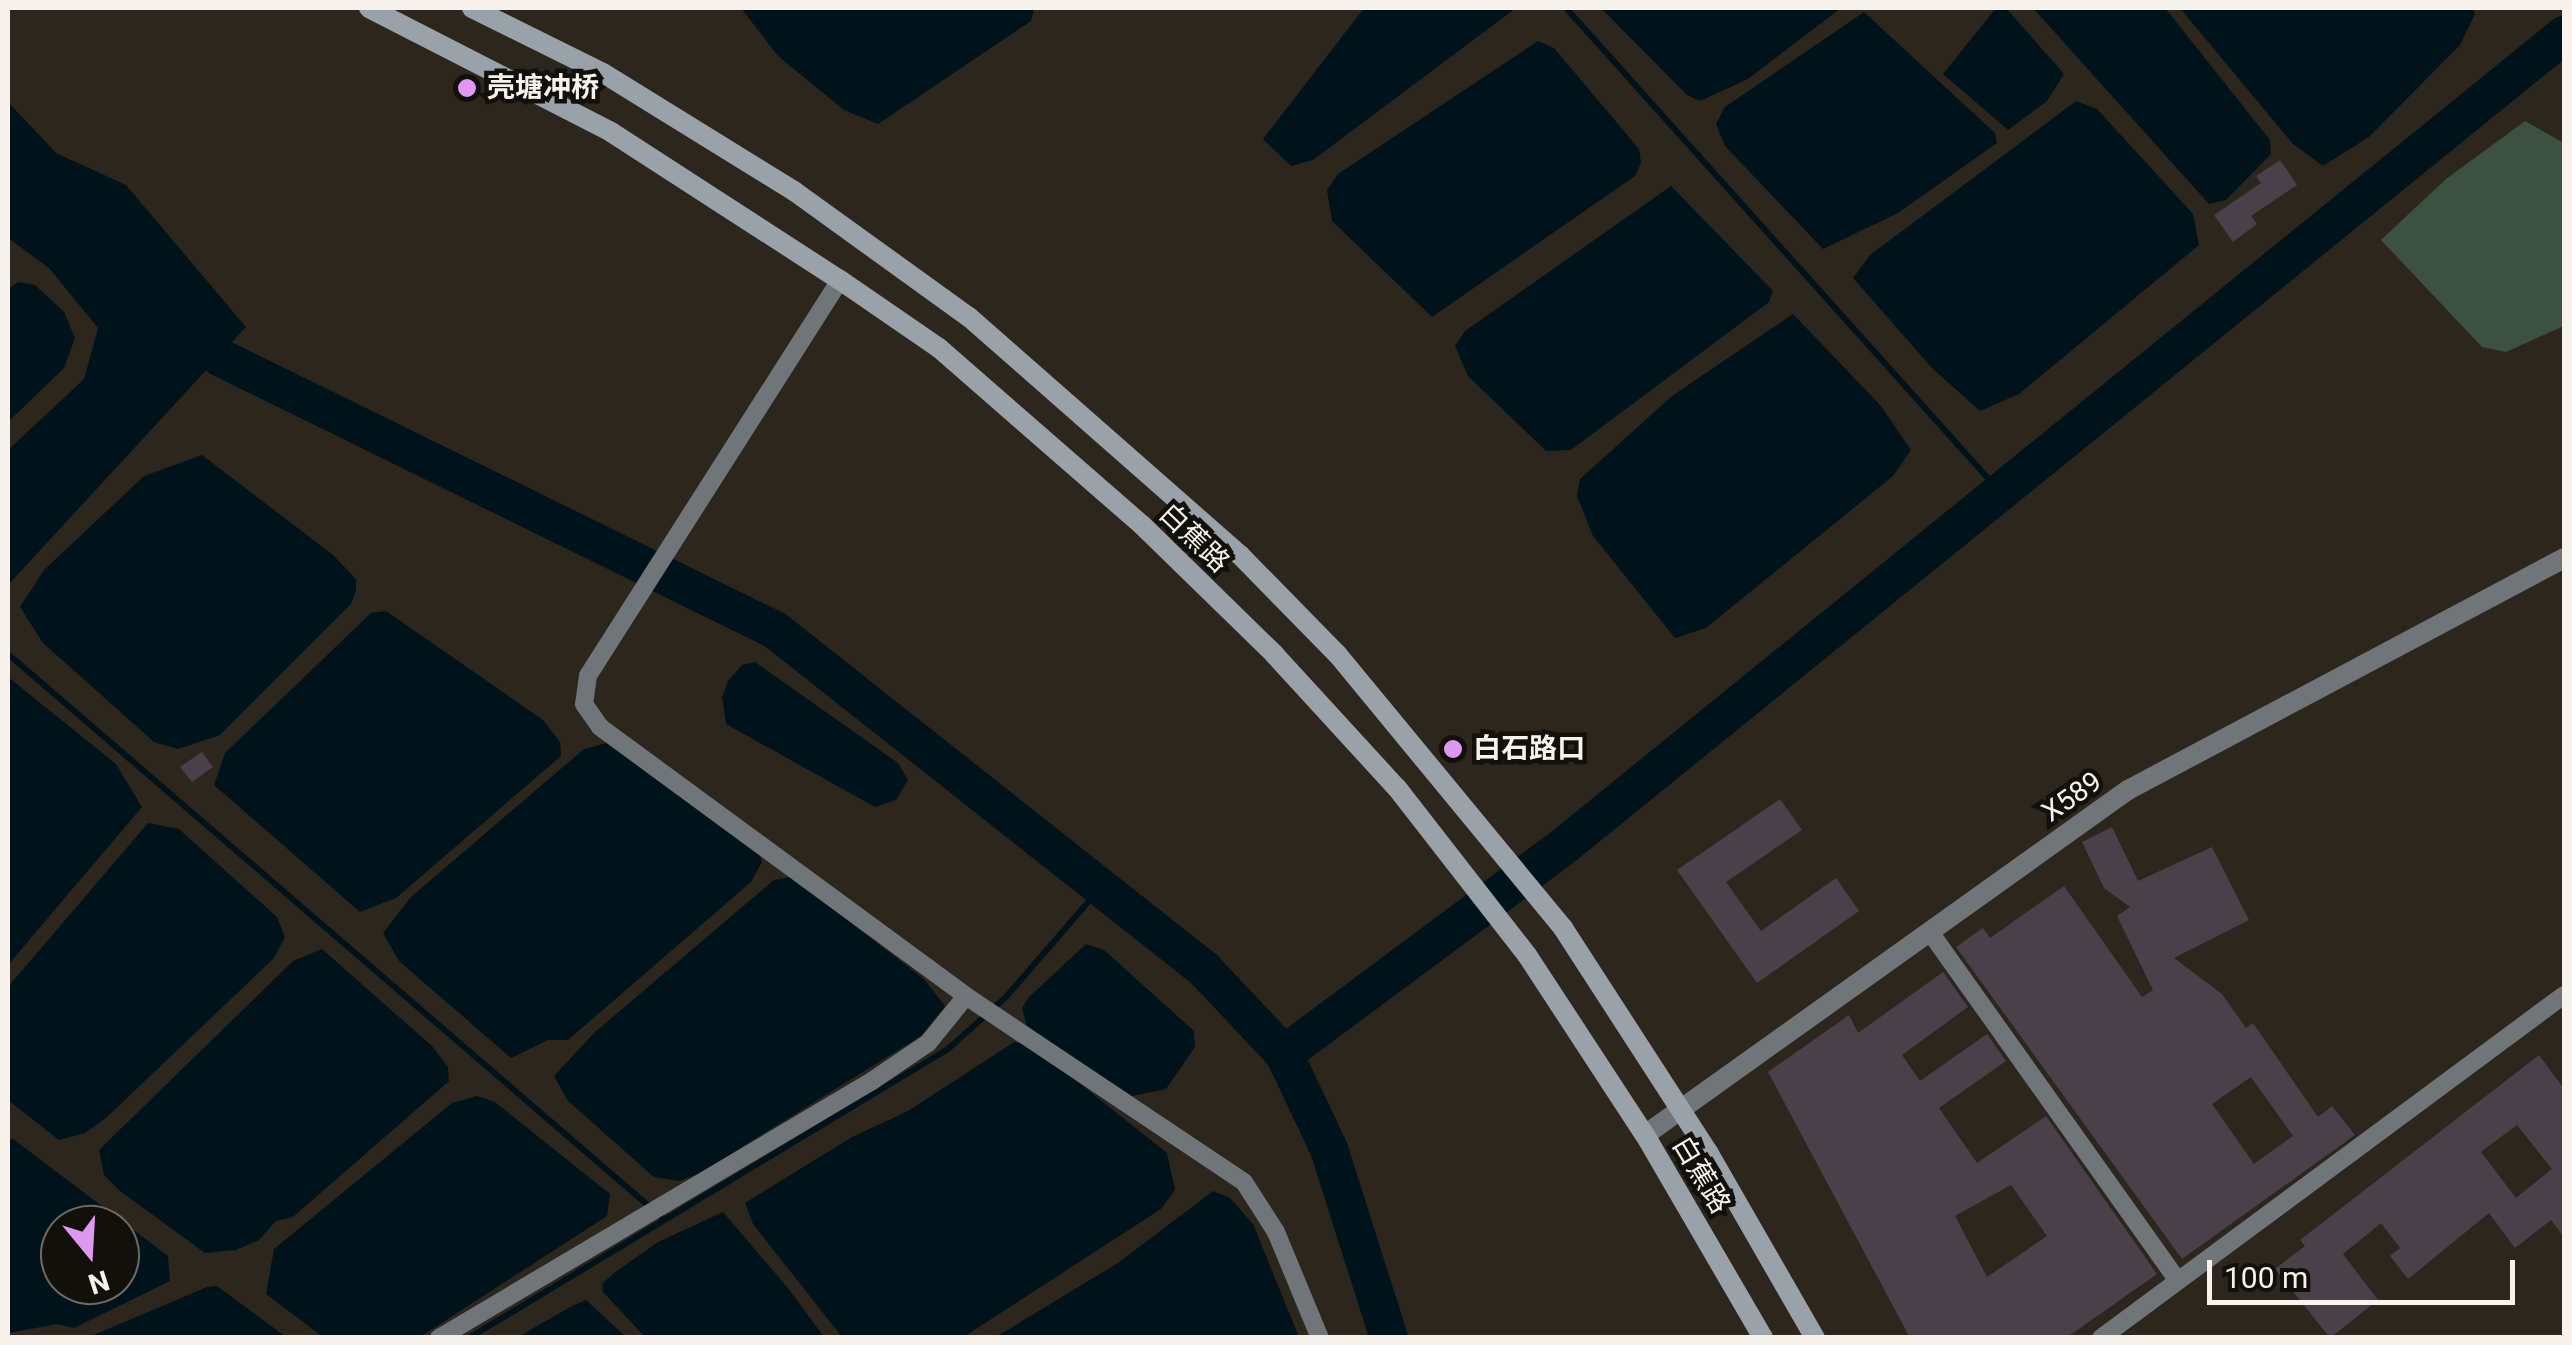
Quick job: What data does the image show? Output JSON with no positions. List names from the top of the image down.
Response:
{
  "streets": {
    "main road": ["白蕉路"],
    "street": ["X589"]
  },
  "crossings": [
    ["白蕉路", "X589"]
  ],
  "places": ["壳塘冲桥", "白石路口"],
  "scale_bar": "100 m",
  "north": "bottom"
}
